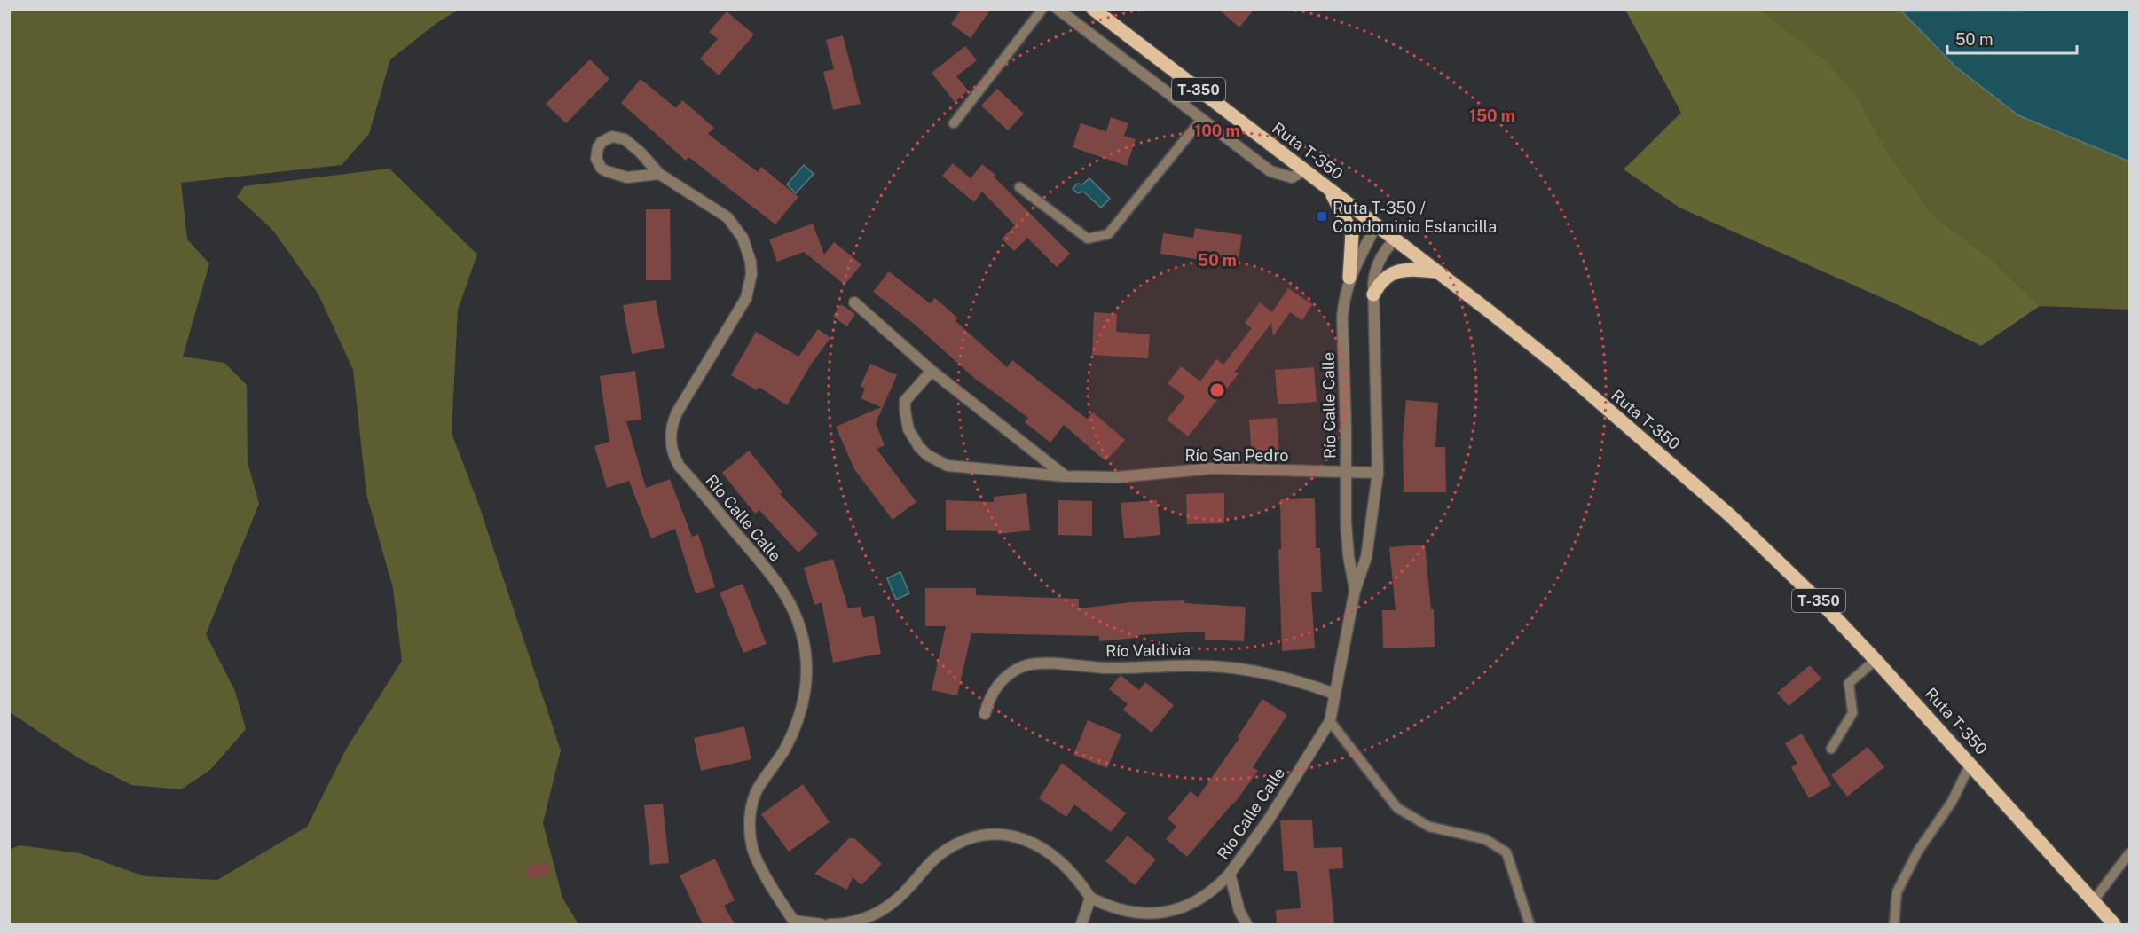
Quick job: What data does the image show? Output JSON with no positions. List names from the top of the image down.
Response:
{
  "streets": {
    "main road": ["T-350", "Ruta T-350"],
    "street": ["Río Calle Calle", "Río San Pedro", "Río Valdivia"]
  },
  "crossings": [
    ["Ruta T-350", "Río Calle Calle"],
    ["Río Calle Calle", "Río San Pedro"],
    ["Río Calle Calle", "Río Valdivia"]
  ],
  "places": {
    "transit": ["Ruta T-350 / Condominio Estancilla"]
  },
  "scale_bar": "50 m",
  "rings": ["150 m", "100 m", "50 m"]
}
